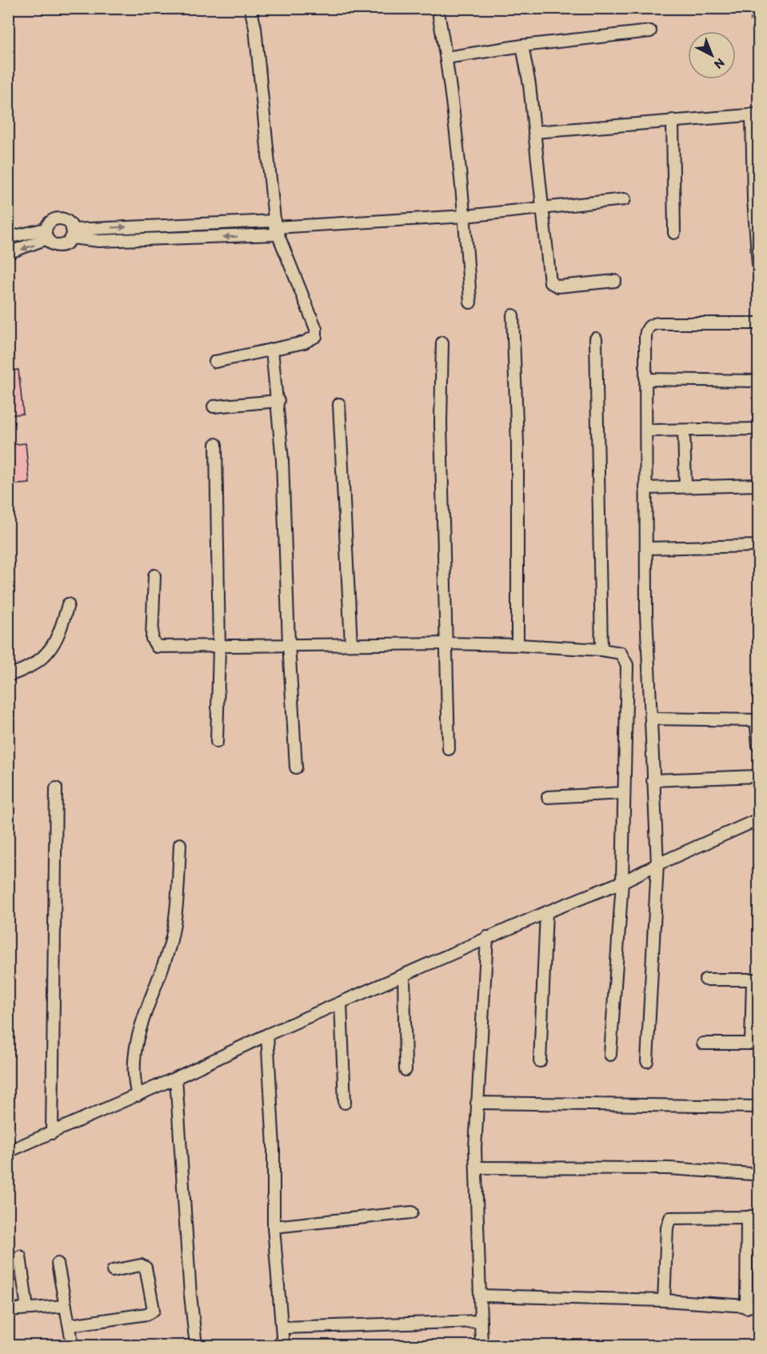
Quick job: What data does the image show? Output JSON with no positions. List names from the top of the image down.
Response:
{
  "north": "bottom right"
}
